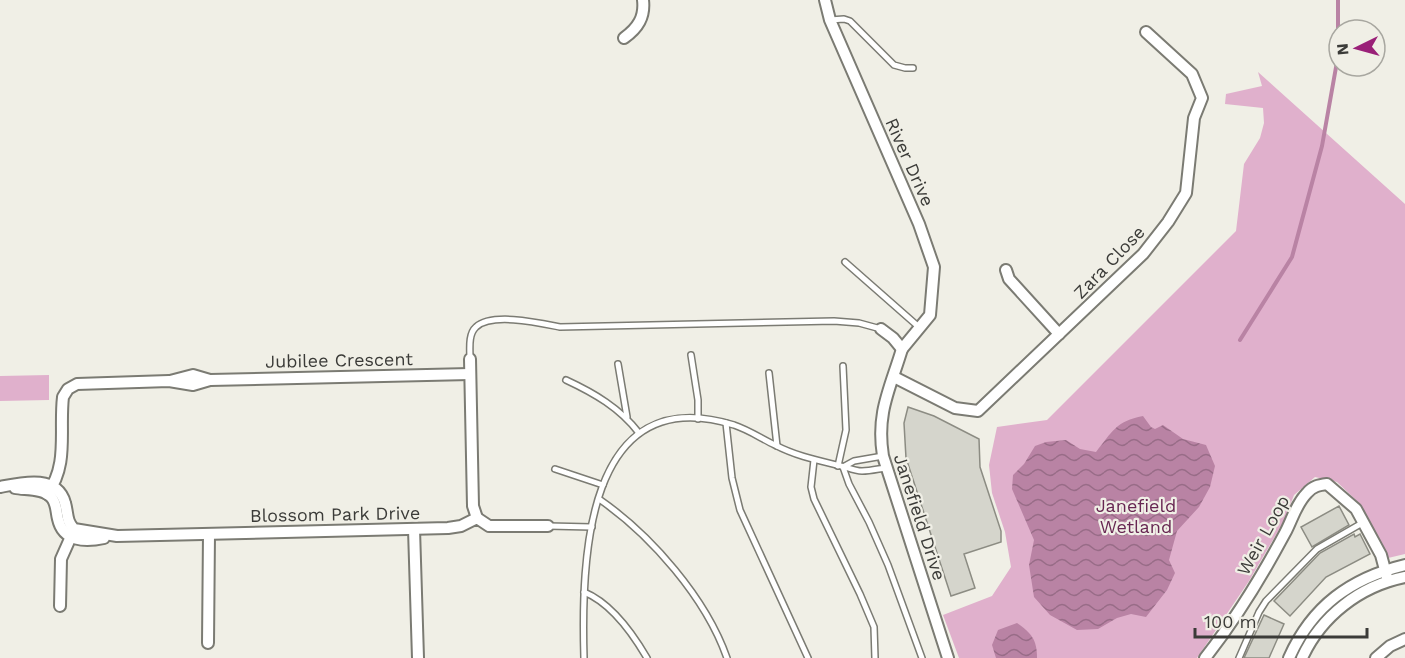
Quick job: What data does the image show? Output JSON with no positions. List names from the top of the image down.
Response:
{
  "streets": {
    "street": [
      "River Drive",
      "Zara Close",
      "Jubilee Crescent",
      "Blossom Park Drive",
      "Janefield Drive",
      "Weir Loop"
    ]
  },
  "crossings": [
    ["River Drive", "Janefield Drive"],
    ["Zara Close", "Janefield Drive"]
  ],
  "parks": ["Janefield Wetland"],
  "scale_bar": "100 m",
  "north": "left"
}
